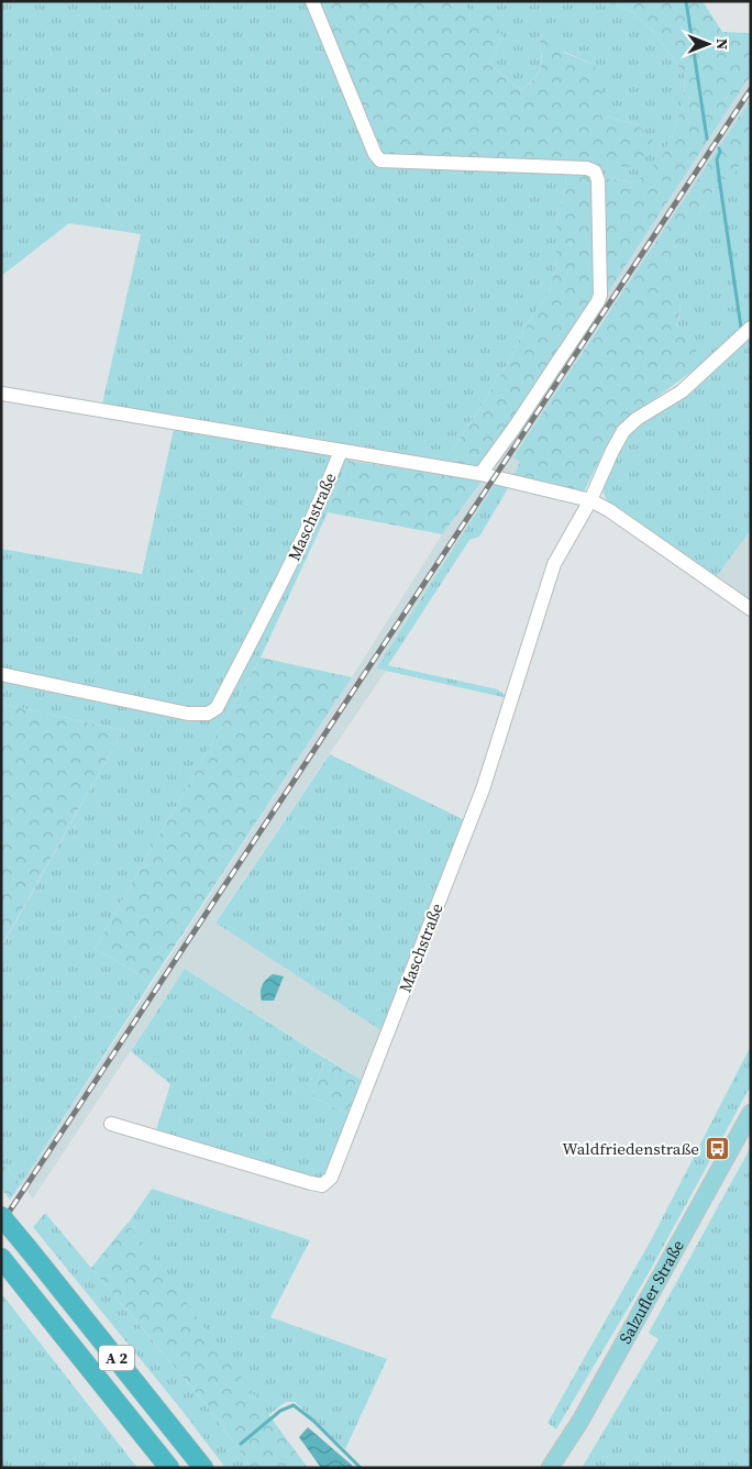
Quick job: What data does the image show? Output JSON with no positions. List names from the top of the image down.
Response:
{
  "streets": {
    "highway": ["A 2"],
    "main road": ["Salzufler Straße"],
    "street": ["Maschstraße"]
  },
  "places": {
    "bus stop": ["Waldfriedenstraße"]
  },
  "north": "right"
}
